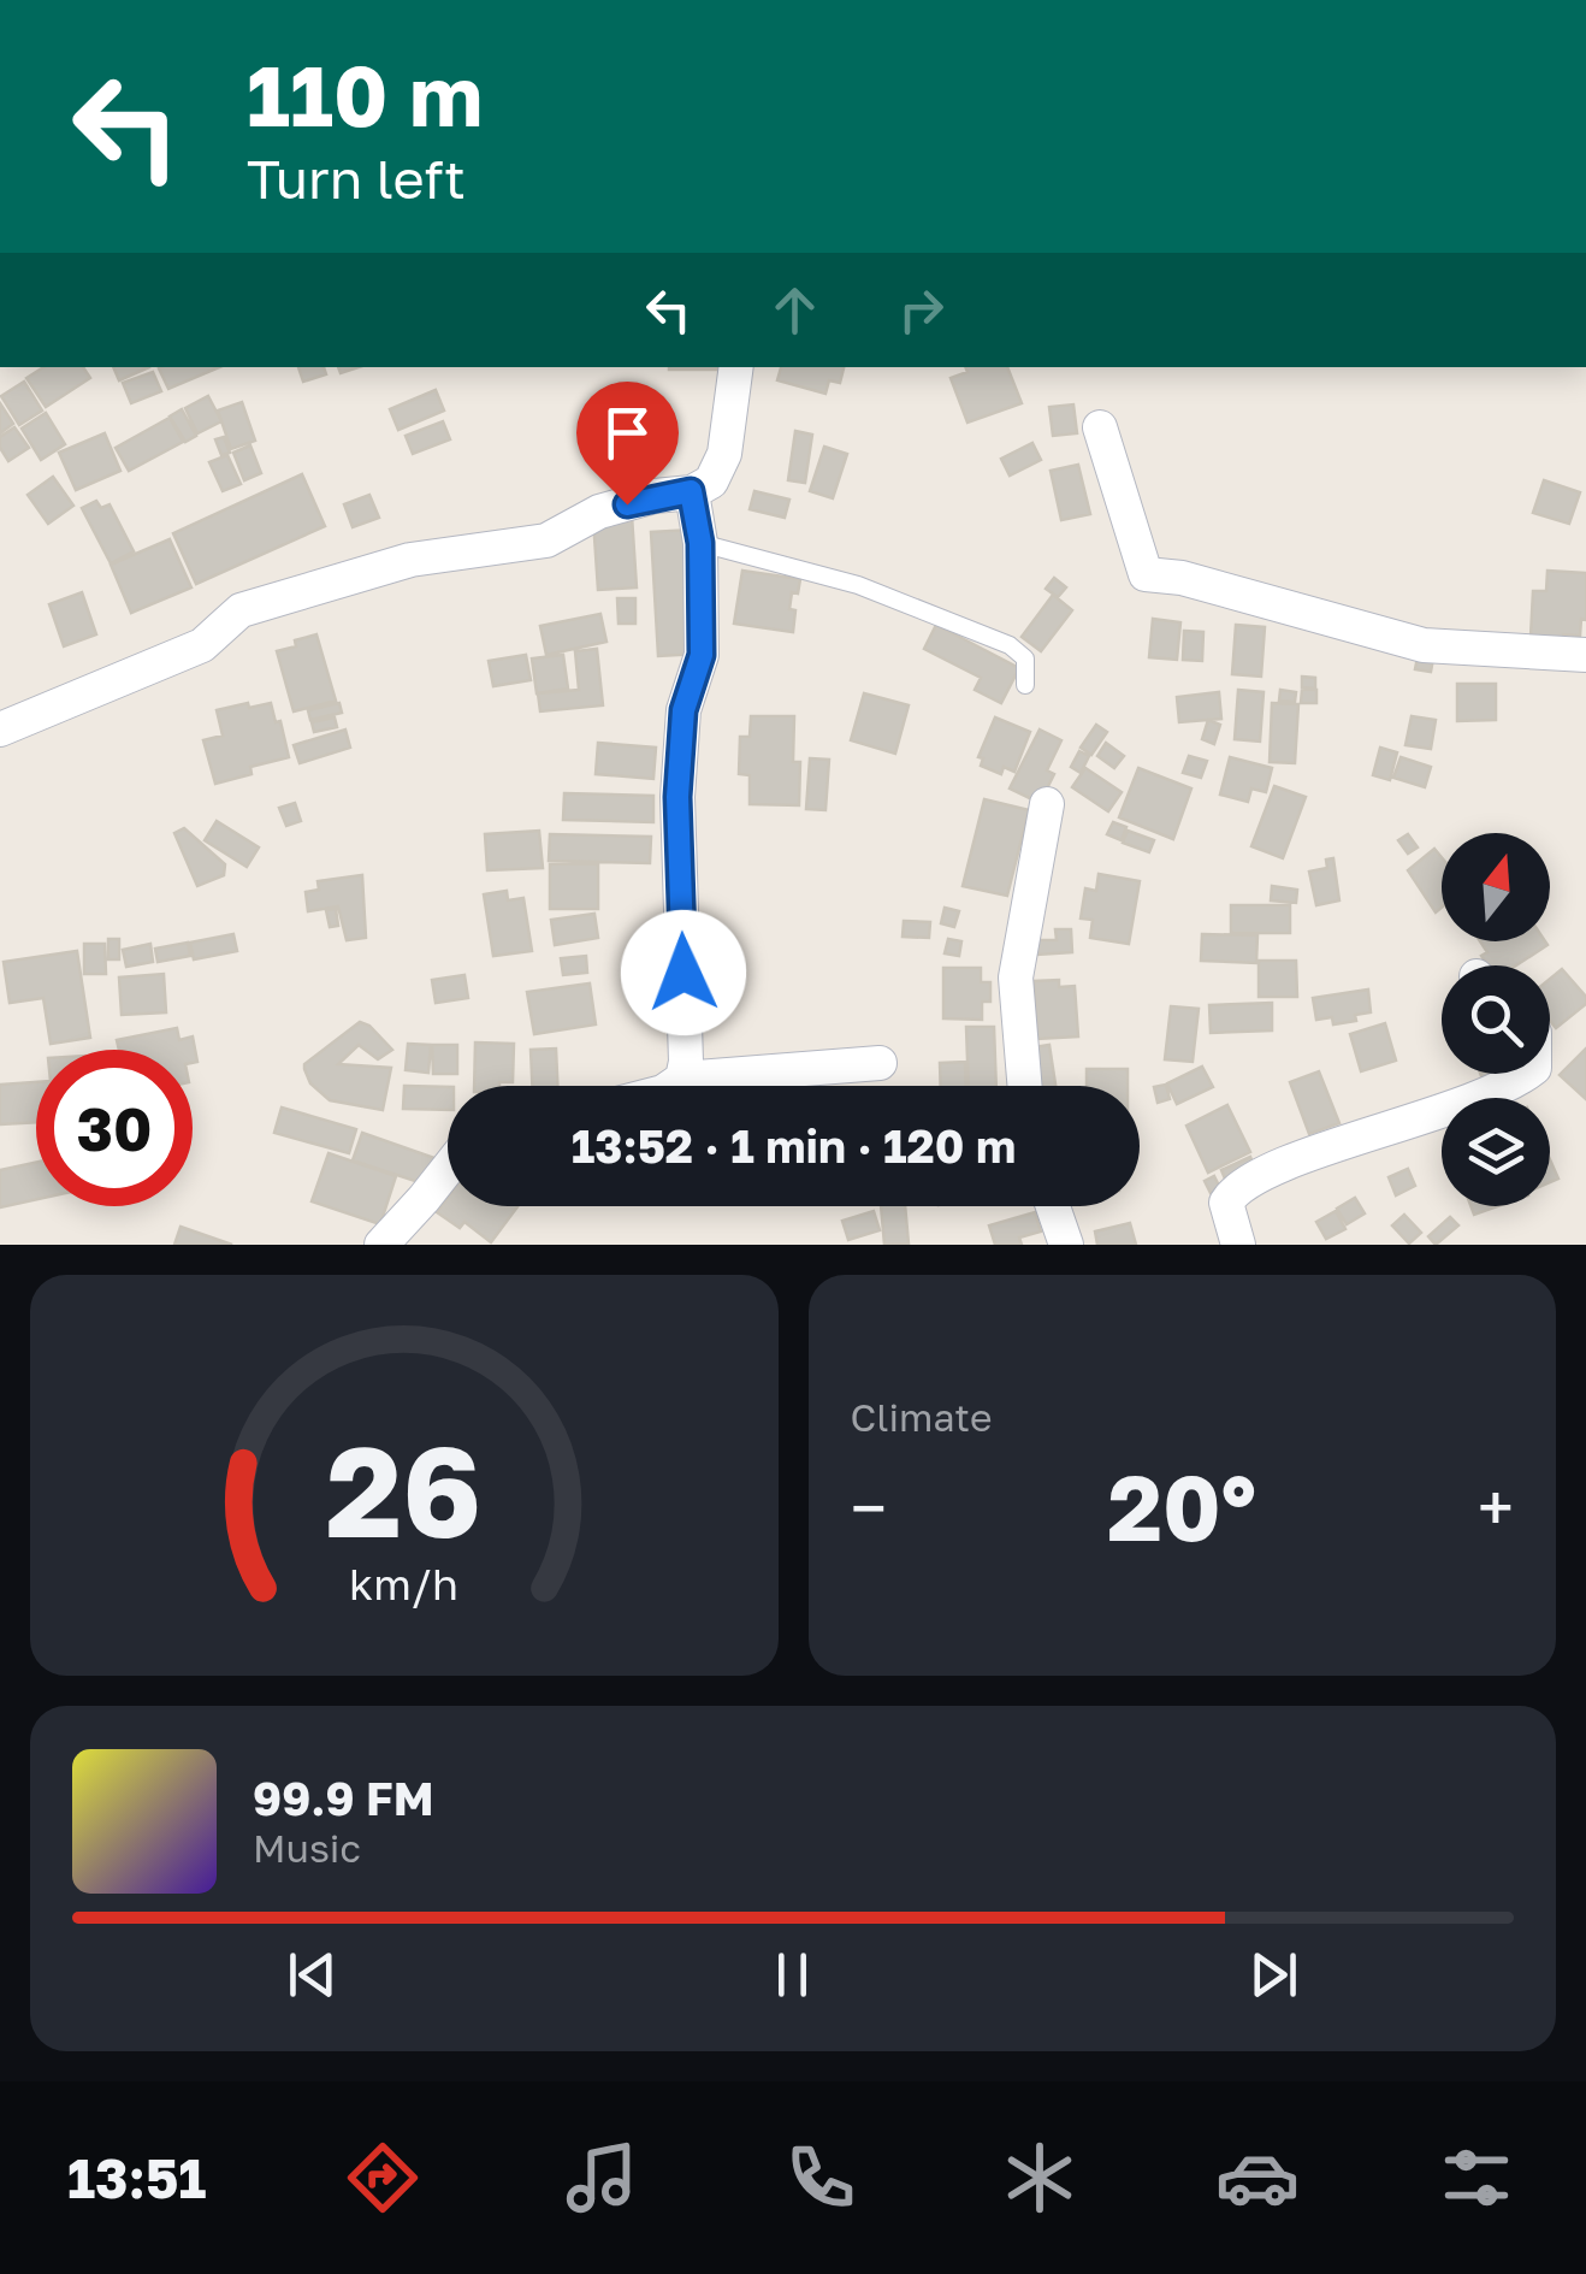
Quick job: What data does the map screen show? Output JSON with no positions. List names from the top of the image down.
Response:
{
  "north": "top",
  "page": {
    "turn": ["110 m", "Turn left"],
    "limit": "30",
    "trip": "13:52 · 1 min · 120 m",
    "tile": "Climate",
    "heat": ["−", "20°", "+"],
    "song": ["99.9 FM", "Music"],
    "tabs": "13:51",
    "gauge": ["26", "km/h"]
  }
}
